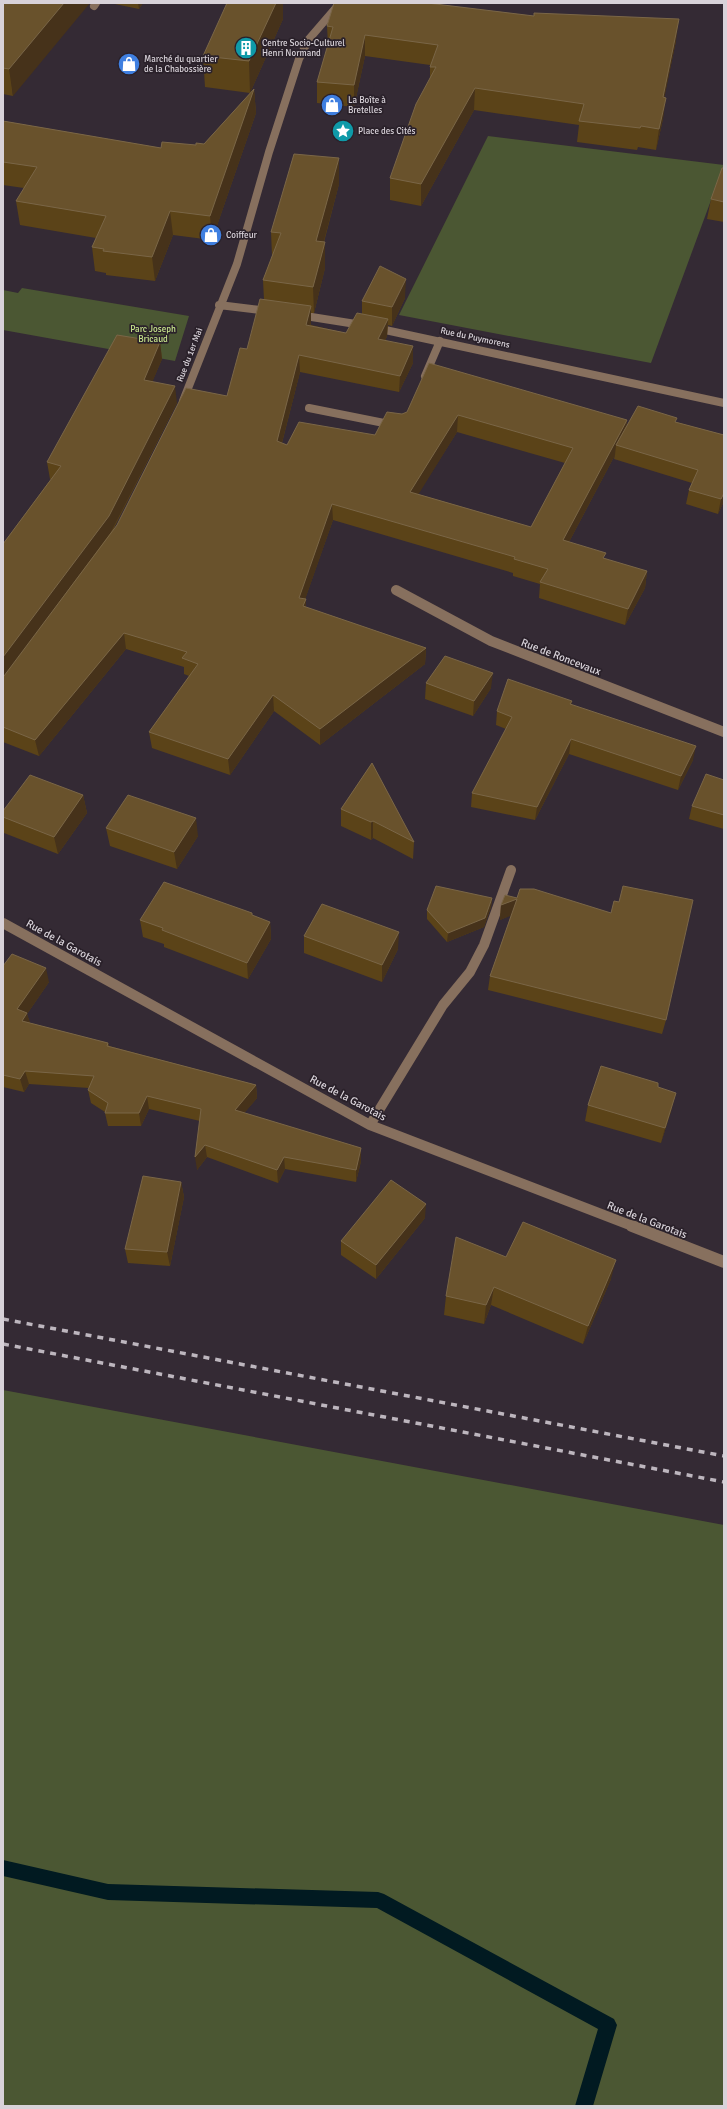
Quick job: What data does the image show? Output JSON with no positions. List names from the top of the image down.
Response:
{
  "streets": {
    "street": [
      "Rue du Puymorens",
      "Rue du 1er Mai",
      "Rue de Roncevaux",
      "Rue de la Garotais"
    ]
  },
  "parks": ["Parc Joseph Bricaud"],
  "places": {
    "building": ["Centre Socio-Culturel Henri Normand"],
    "shop": ["Marché du quartier de la Chabossière", "La Boîte à Bretelles", "Coiffeur"],
    "place": ["Place des Cités"]
  }
}
